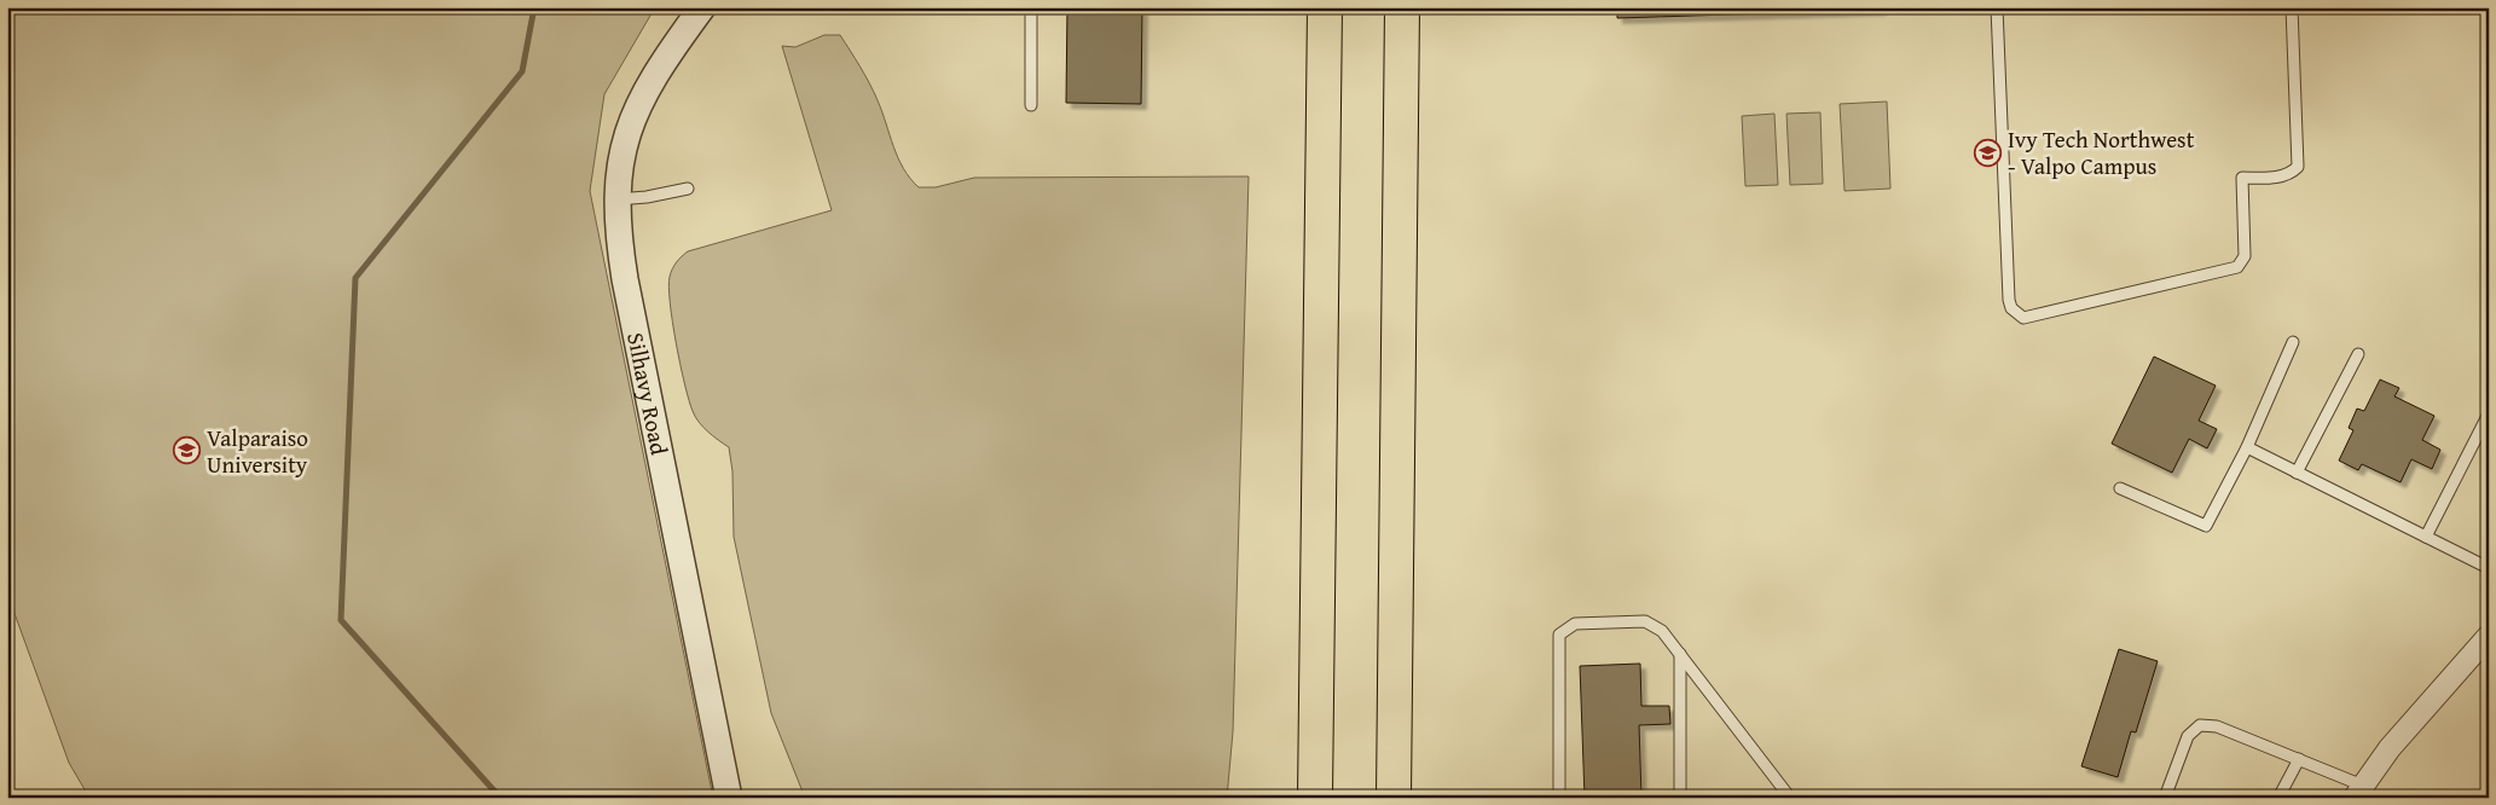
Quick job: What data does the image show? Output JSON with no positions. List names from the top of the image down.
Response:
{
  "streets": {
    "street": ["Silhavy Road"]
  },
  "places": {
    "school or university": ["Ivy Tech Northwest - Valpo Campus", "Valparaiso University"]
  }
}
